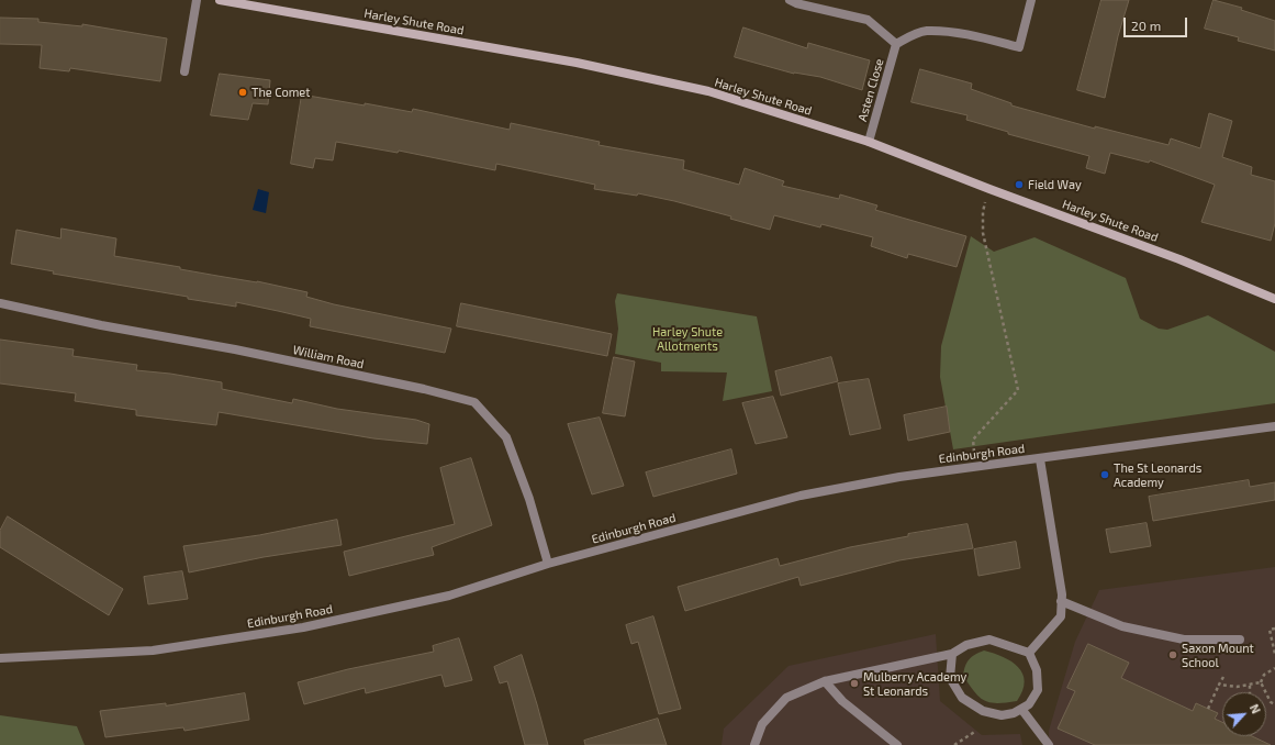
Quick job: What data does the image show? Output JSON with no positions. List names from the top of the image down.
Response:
{
  "streets": {
    "main road": ["Harley Shute Road"],
    "street": ["Asten Close", "William Road", "Edinburgh Road"]
  },
  "crossings": [
    ["Harley Shute Road", "Asten Close"],
    ["William Road", "Edinburgh Road"]
  ],
  "parks": ["Harley Shute Allotments"],
  "places": [
    "The Comet",
    "Field Way",
    "The St Leonards Academy",
    "Saxon Mount School",
    "Mulberry Academy St Leonards"
  ],
  "scale_bar": "20 m",
  "north": "top right"
}
